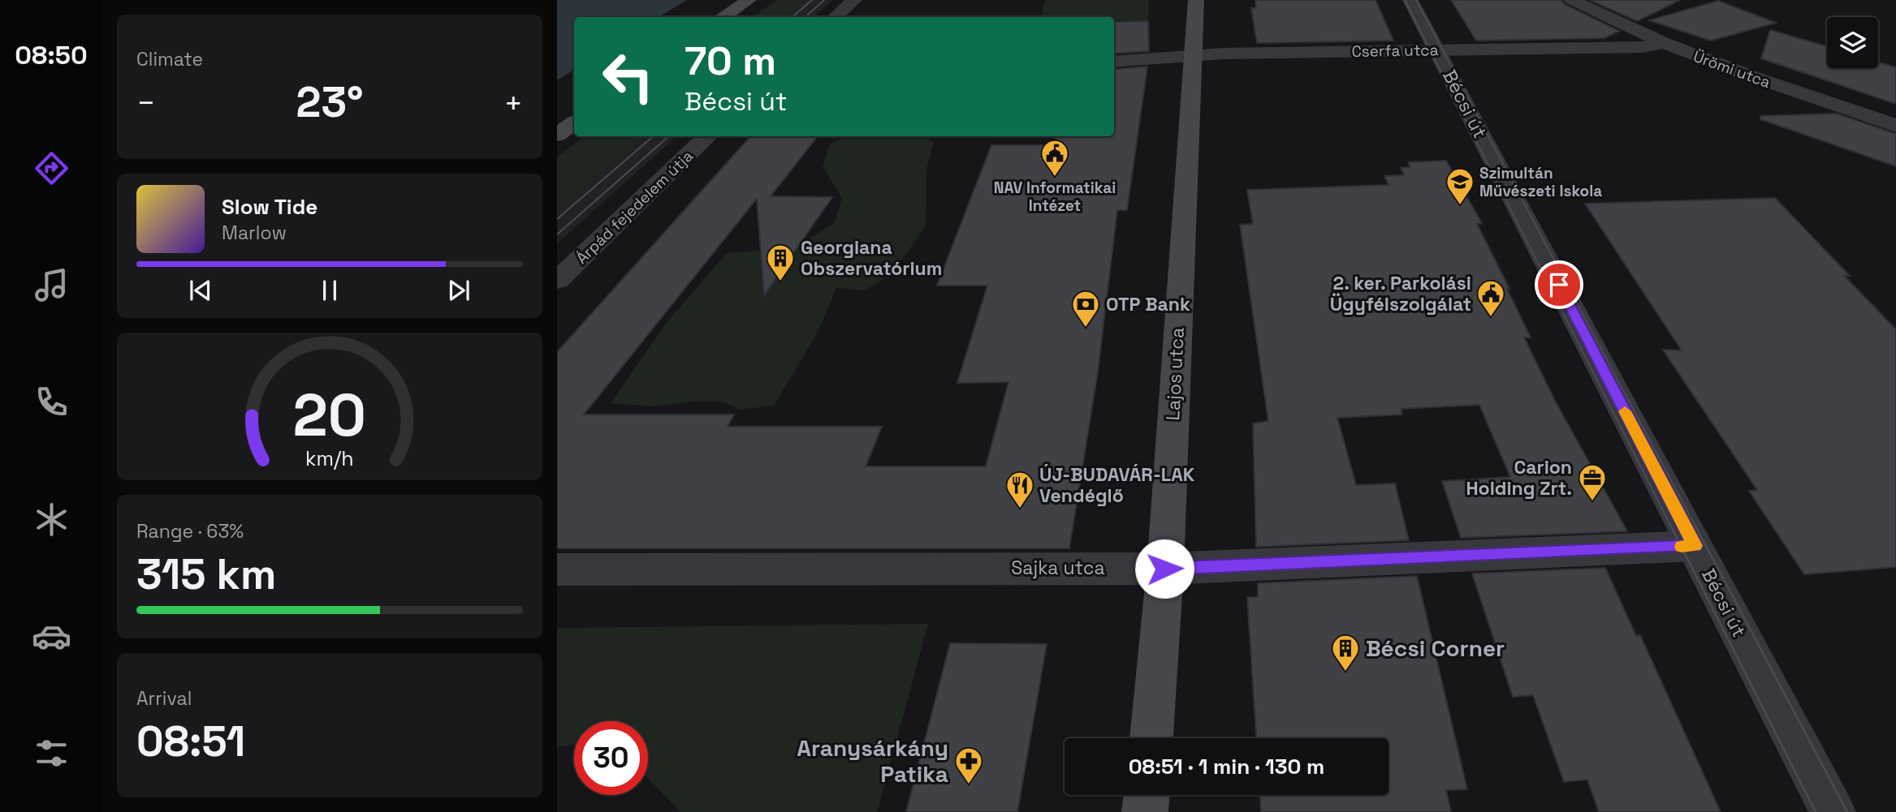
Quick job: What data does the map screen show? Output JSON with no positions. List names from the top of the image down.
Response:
{
  "streets": {
    "main road": ["Lajos utca"],
    "street": [
      "Cserfa utca",
      "Ürömi utca",
      "Bécsi út",
      "Árpád fejedelem útja",
      "Sajka utca"
    ]
  },
  "crossings": [
    ["Cserfa utca", "Ürömi utca"],
    ["Cserfa utca", "Bécsi út"],
    ["Cserfa utca", "Lajos utca"],
    ["Bécsi út", "Sajka utca"],
    ["Lajos utca", "Sajka utca"]
  ],
  "places": {
    "public building": ["NAV Informatikai Intézet", "2. ker. Parkolási Ügyfélszolgálat"],
    "school or university": ["Szimultán Művészeti Iskola"],
    "building": ["Georgiana Obszervatórium", "Bécsi Corner"],
    "bank": ["OTP Bank"],
    "office": ["Carion Holding Zrt."],
    "restaurant": ["ÚJ-BUDAVÁR-LAK Vendéglő"],
    "pharmacy": ["Aranysárkány Patika"]
  },
  "page": {
    "tabs": "08:50",
    "tile": [
      "Climate",
      ["Range · 63%", "315 km"],
      ["Arrival", "08:51"]
    ],
    "turn": ["70 m", "Bécsi út"],
    "heat": ["−", "23°", "+"],
    "song": ["Slow Tide", "Marlow"],
    "limit": "30",
    "trip": "08:51 · 1 min · 130 m",
    "gauge": ["20", "km/h"]
  }
}
